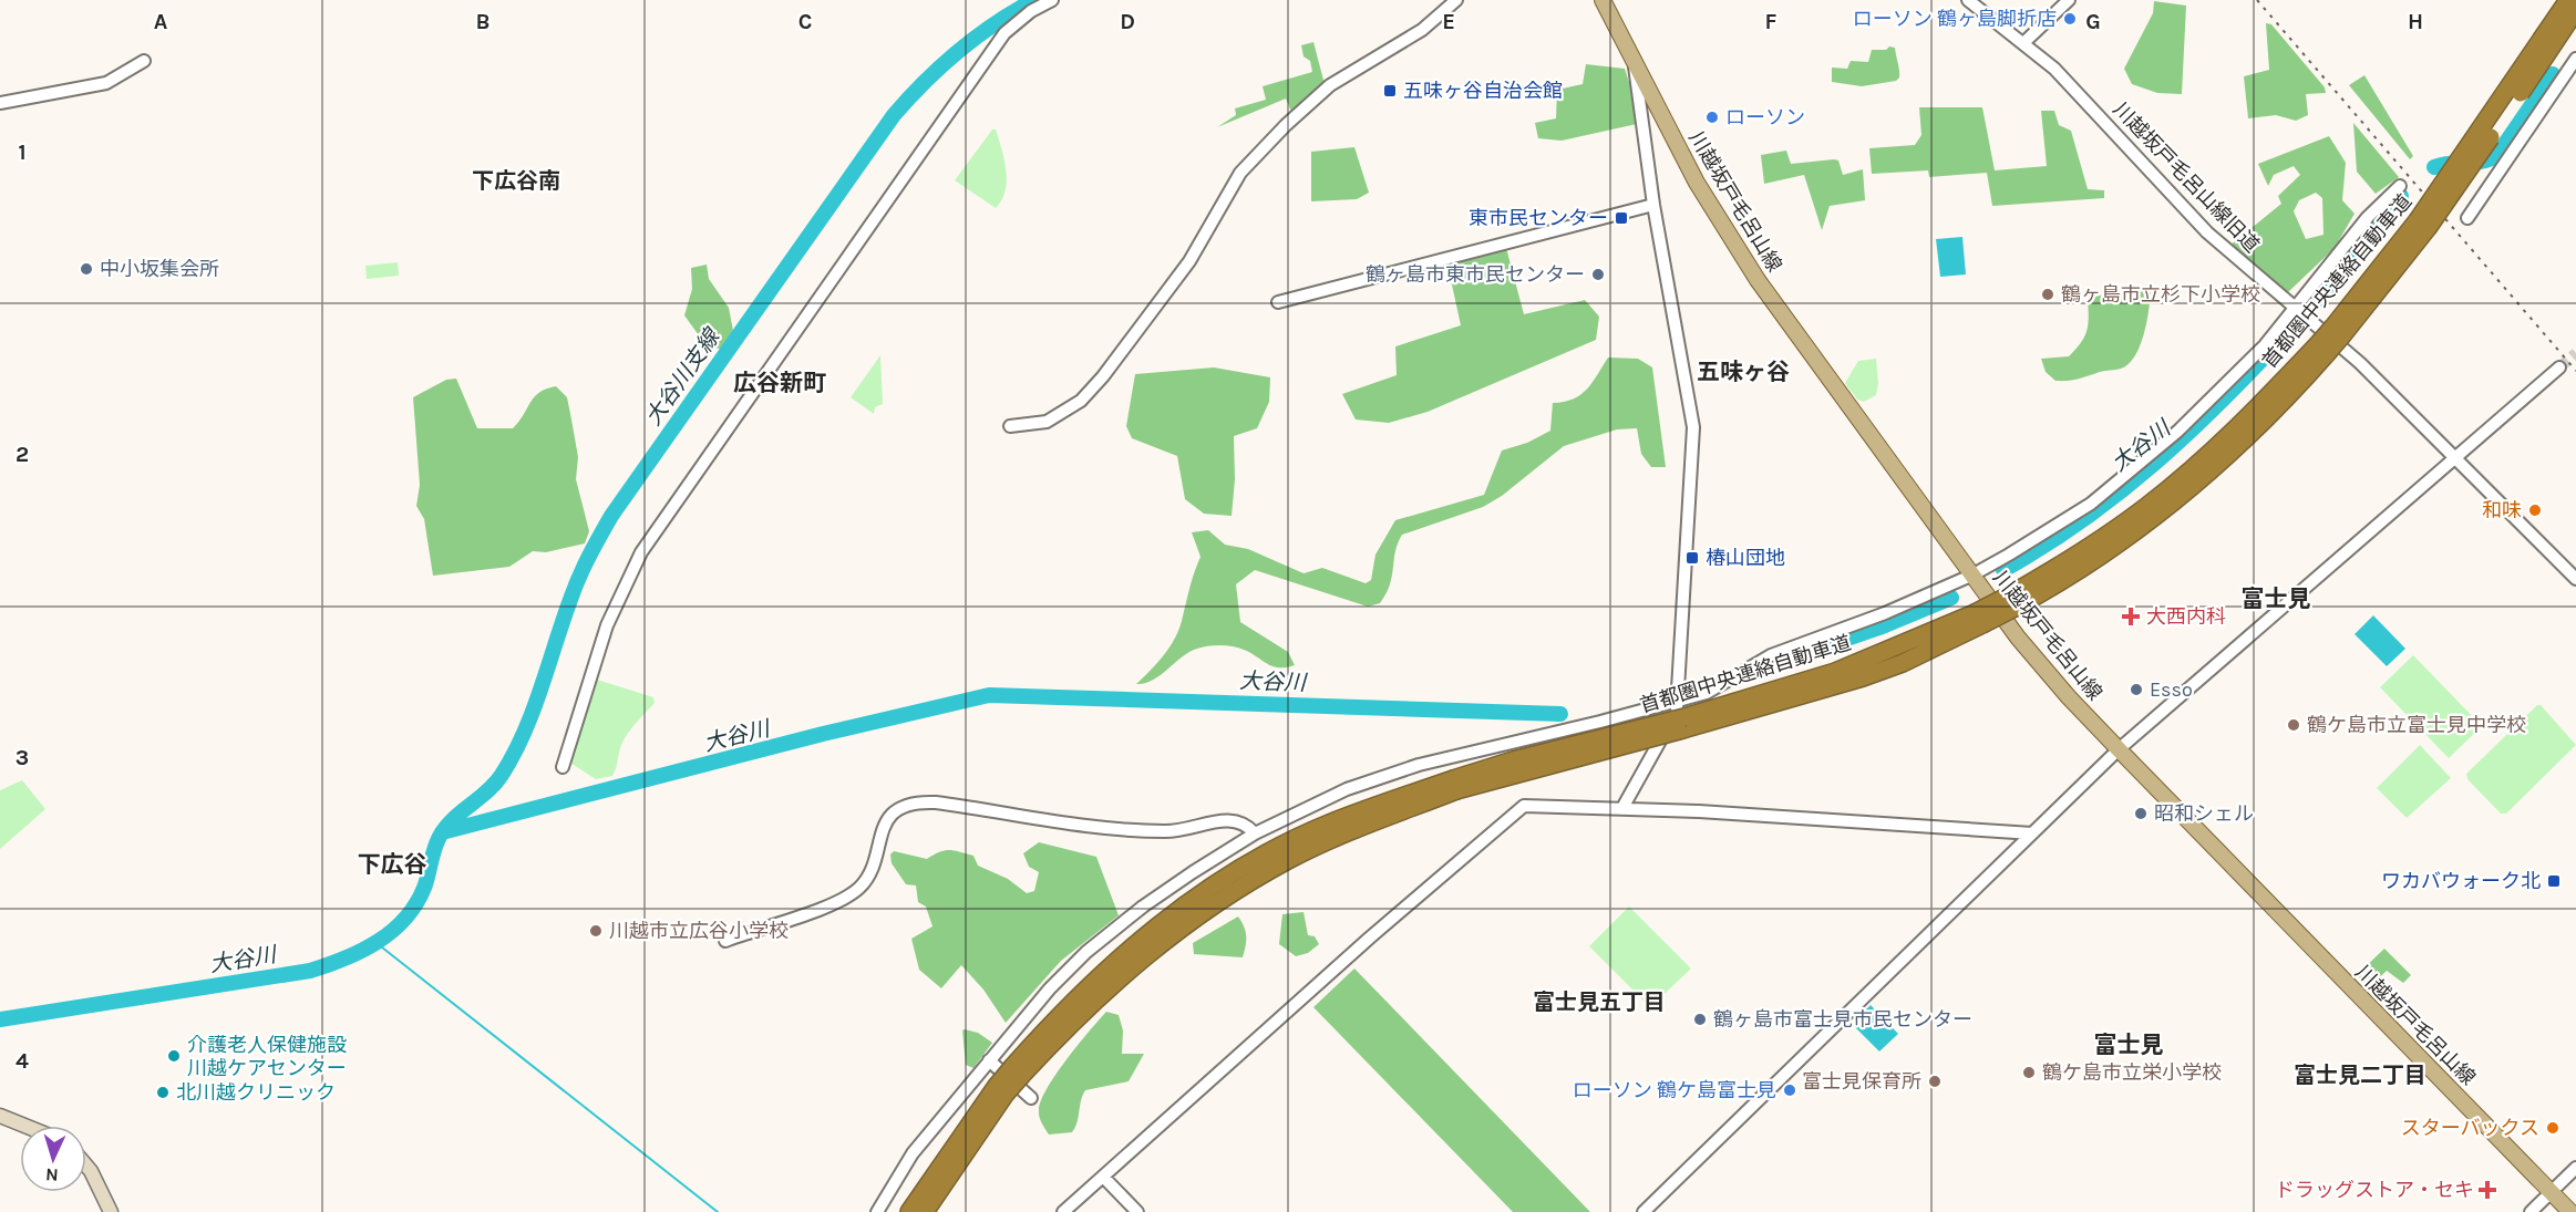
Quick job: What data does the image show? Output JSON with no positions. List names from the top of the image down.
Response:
{
  "streets": {
    "highway": ["首都圏中央連絡自動車道"],
    "main road": ["川越坂戸毛呂山線"],
    "street": ["川越坂戸毛呂山線旧道"]
  },
  "districts": [
    "下広谷南",
    "五味ヶ谷",
    "広谷新町",
    "富士見",
    "下広谷",
    "富士見五丁目",
    "富士見",
    "富士見二丁目"
  ],
  "water": ["大谷川支線", "大谷川"],
  "places": {
    "other": [
      "ローソン 鶴ヶ島脚折店",
      "ローソン",
      "中小坂集会所",
      "鶴ヶ島市東市民センター",
      "鶴ヶ島市立杉下小学校",
      "和味",
      "Esso",
      "鶴ケ島市立富士見中学校",
      "昭和シェル",
      "川越市立広谷小学校",
      "鶴ヶ島市富士見市民センター",
      "介護老人保健施設 川越ケアセンター",
      "鶴ケ島市立栄小学校",
      "富士見保育所",
      "ローソン 鶴ケ島富士見",
      "北川越クリニック",
      "スターバックス"
    ],
    "transit": [
      "五味ヶ谷自治会館",
      "東市民センター",
      "椿山団地",
      "ワカバウォーク北"
    ],
    "health": ["大西内科", "ドラッグストア・セキ"]
  },
  "north": "bottom",
  "grid": {
    "columns": [
      "A",
      "B",
      "C",
      "D",
      "E",
      "F",
      "G",
      "H"
    ],
    "rows": [
      "1",
      "2",
      "3",
      "4"
    ]
  }
}
